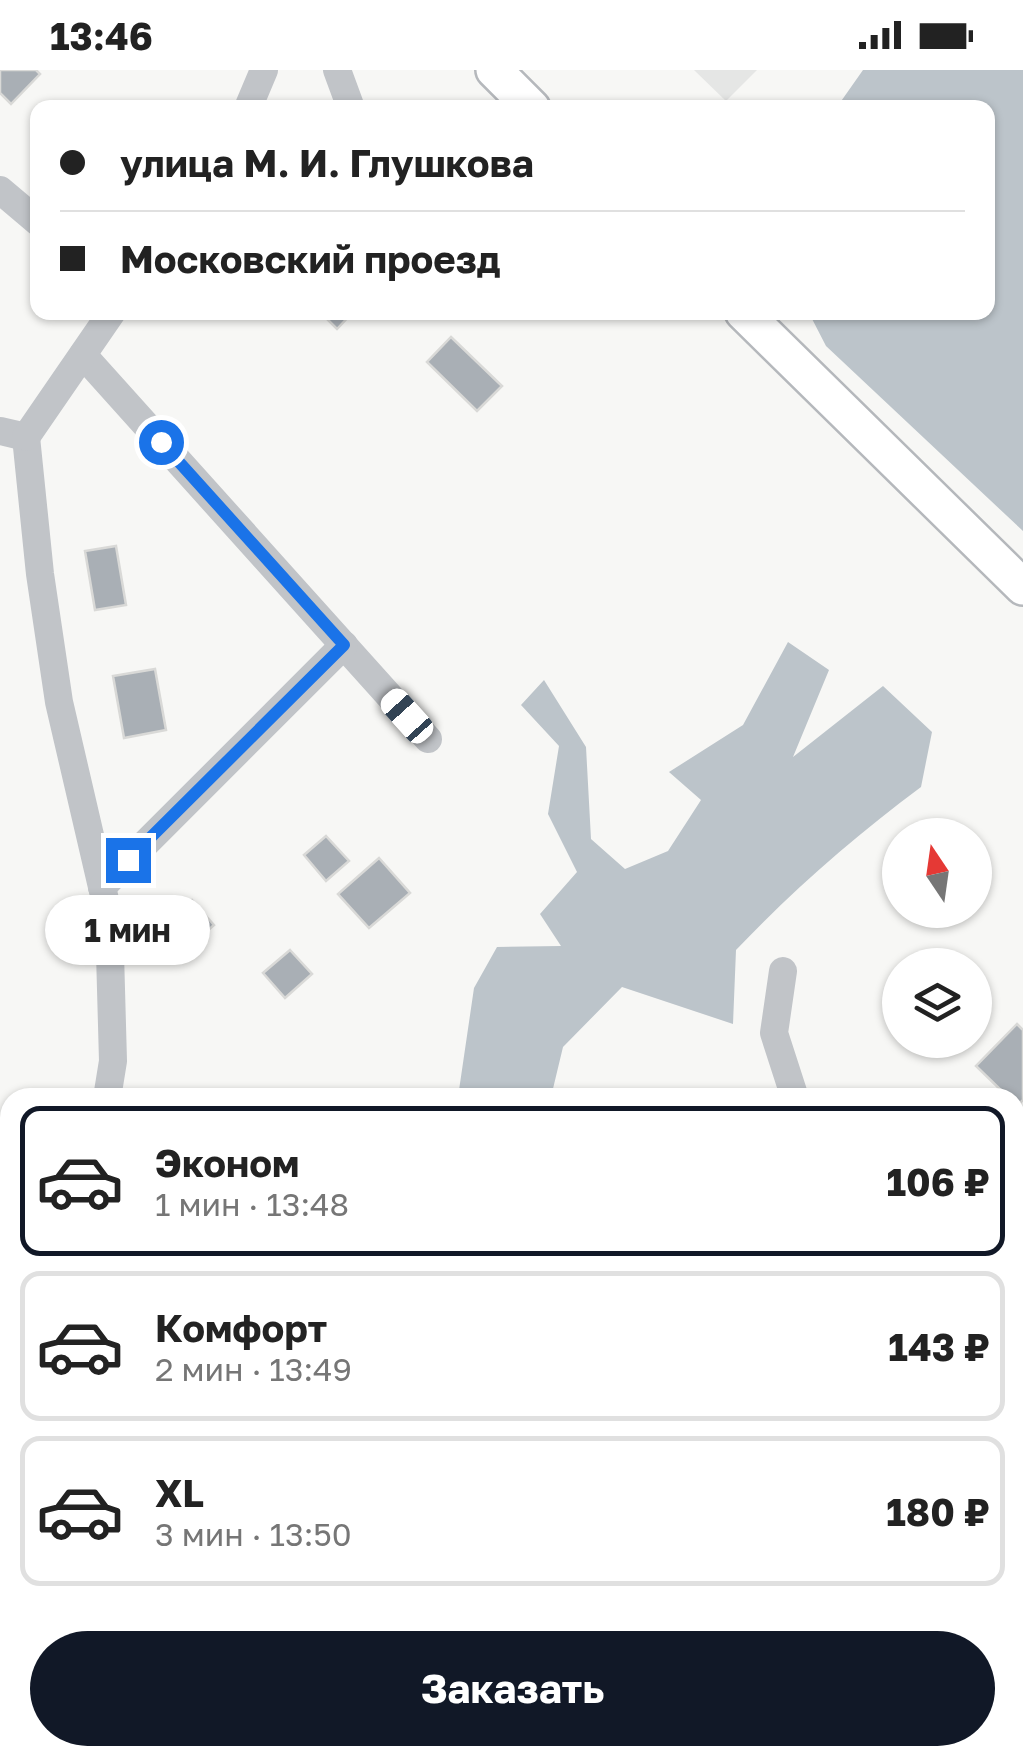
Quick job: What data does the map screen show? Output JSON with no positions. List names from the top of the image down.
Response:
{
  "north": "top",
  "page": {
    "status": "13:46",
    "banner": ["улица М. И. Глушкова", "Московский проезд"],
    "bubble": "1 мин",
    "list": [
      {
        "name": "Эконом",
        "note": "1 мин · 13:48",
        "value": "106 ₽"
      },
      {
        "name": "Комфорт",
        "note": "2 мин · 13:49",
        "value": "143 ₽"
      },
      {
        "name": "XL",
        "note": "3 мин · 13:50",
        "value": "180 ₽"
      }
    ],
    "buttons": "Заказать"
  }
}
